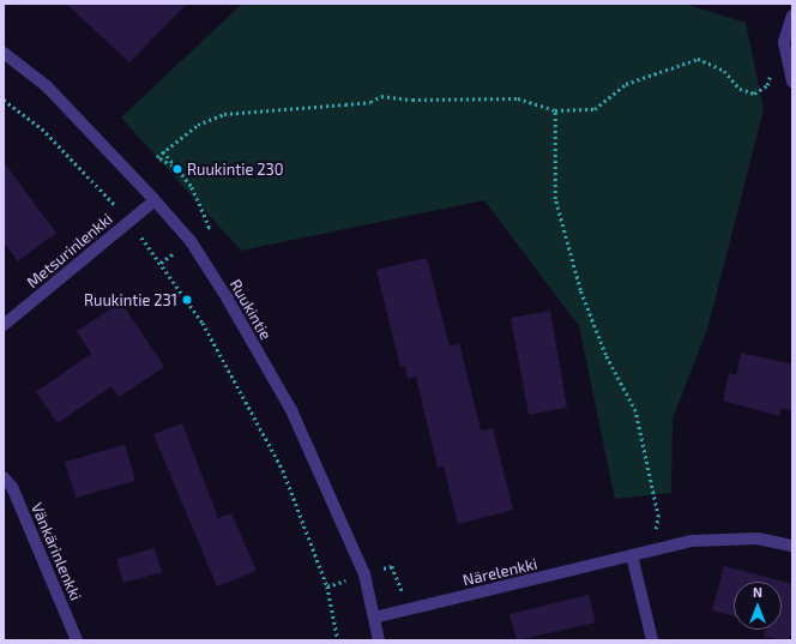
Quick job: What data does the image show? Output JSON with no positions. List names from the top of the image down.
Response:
{
  "streets": {
    "street": [
      "Metsurinlenkki",
      "Ruukintie",
      "Vänkärinlenkki",
      "Närelenkki"
    ]
  },
  "crossings": [
    ["Metsurinlenkki", "Ruukintie"],
    ["Ruukintie", "Närelenkki"]
  ],
  "places": ["Ruukintie 230", "Ruukintie 231"],
  "north": "top"
}
